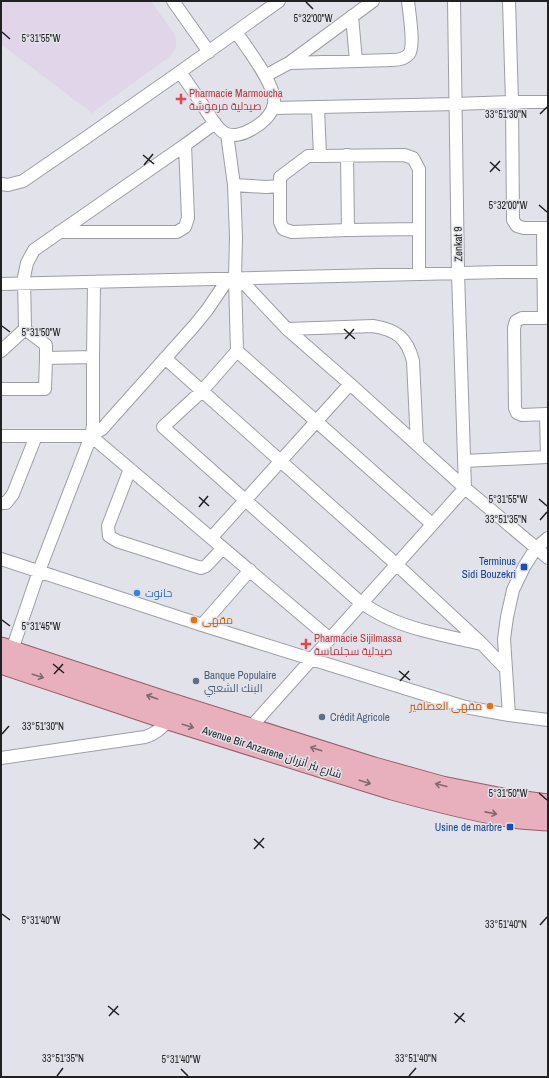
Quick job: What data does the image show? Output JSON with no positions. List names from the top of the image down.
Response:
{
  "streets": {
    "main road": ["Avenue Bir Anzarene شارع بئر أنزران"],
    "street": ["Zenkat 9"]
  },
  "places": {
    "health": ["Pharmacie Marmoucha صيدلية مرموشة", "Pharmacie Sijilmassa صيدلية سجلماسة"],
    "transit": ["Terminus Sidi Bouzekri", "Usine de marbre"],
    "other": [
      "حانوت",
      "مقهى",
      "Banque Populaire البنك الشعبي",
      "مقهى العصافير",
      "Crédit Agricole"
    ]
  },
  "coordinates": [
    "5°32'00\"W",
    "5°31'55\"W",
    "33°51'30\"N",
    "5°31'50\"W",
    "33°51'35\"N",
    "5°31'45\"W",
    "5°31'40\"W",
    "33°51'40\"N"
  ]
}
